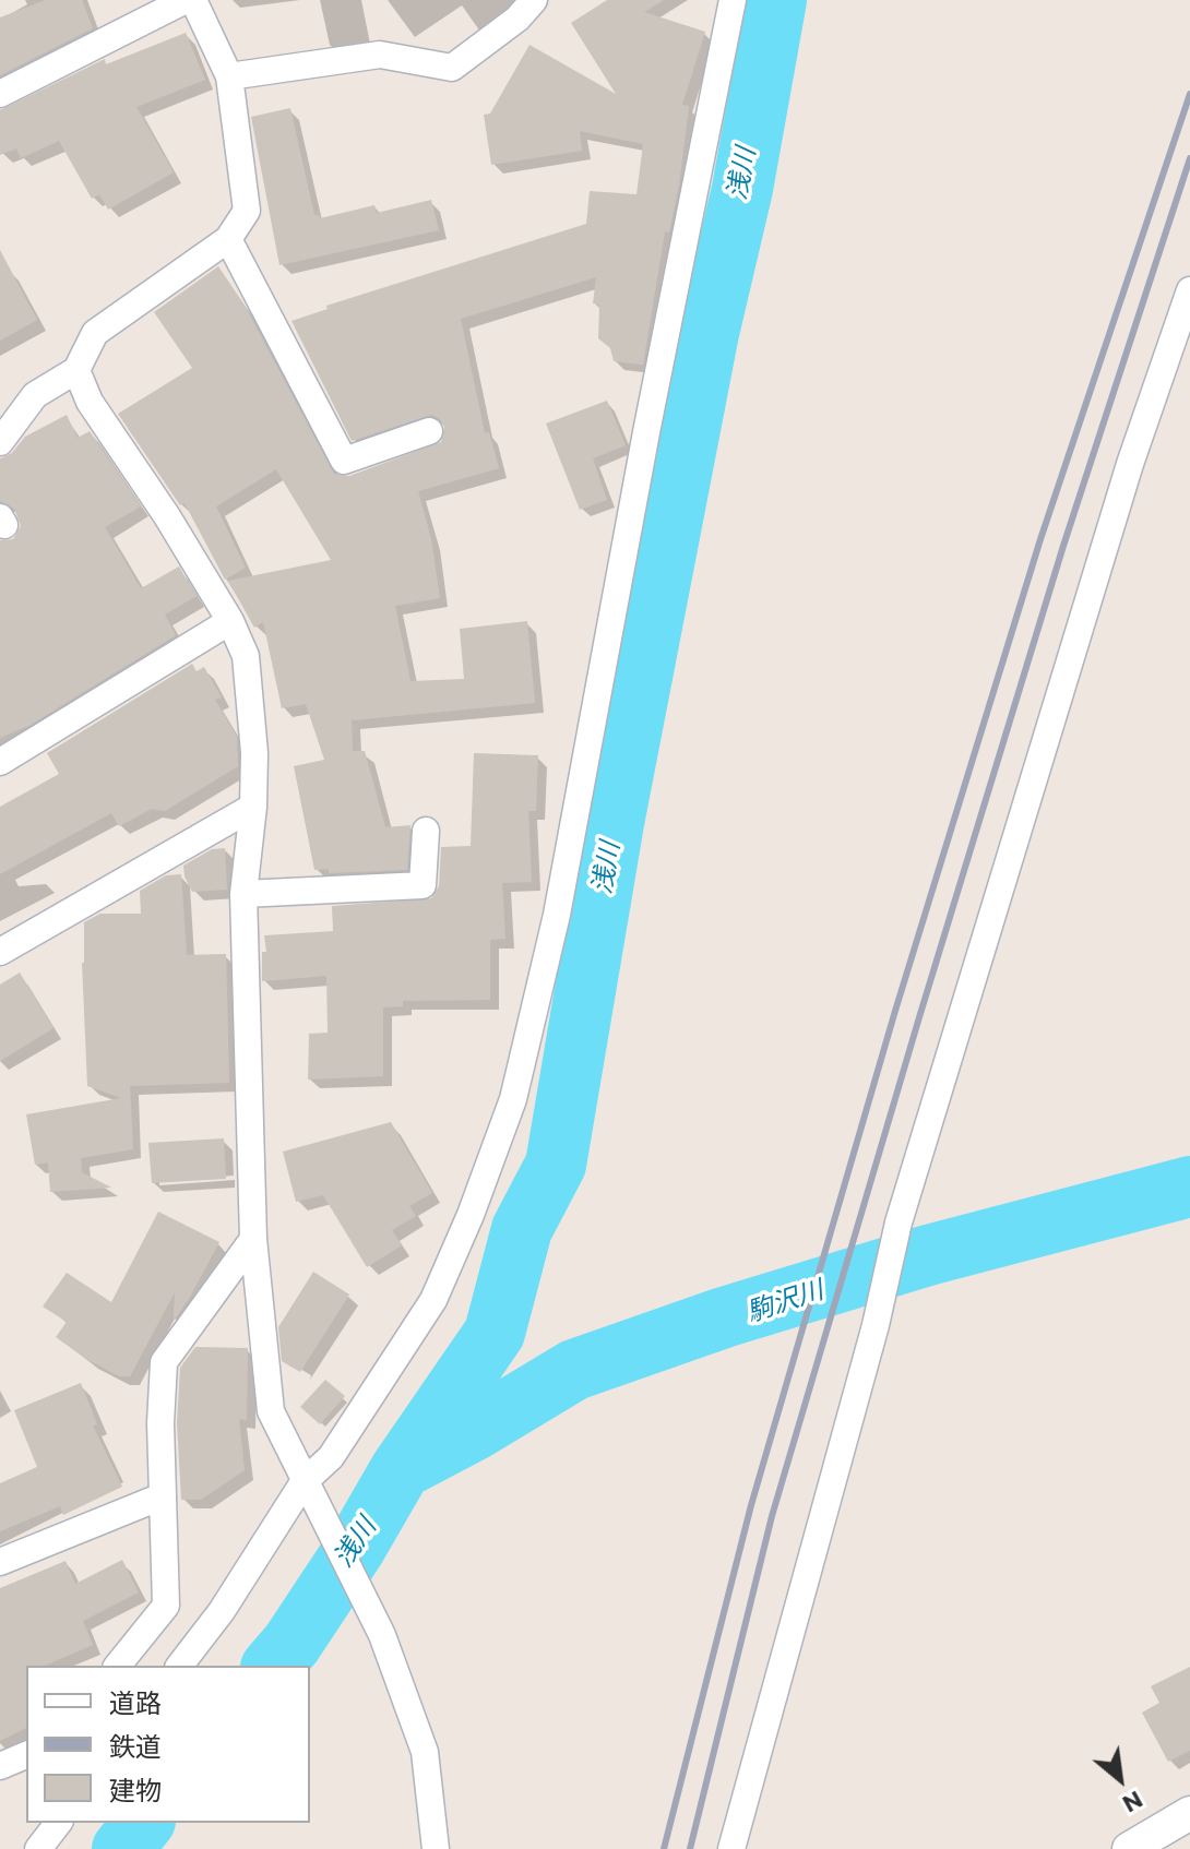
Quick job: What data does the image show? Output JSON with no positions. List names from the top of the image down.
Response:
{
  "water": ["浅川", "駒沢川"],
  "legend": ["道路", "鉄道", "建物"],
  "north": "bottom right"
}
